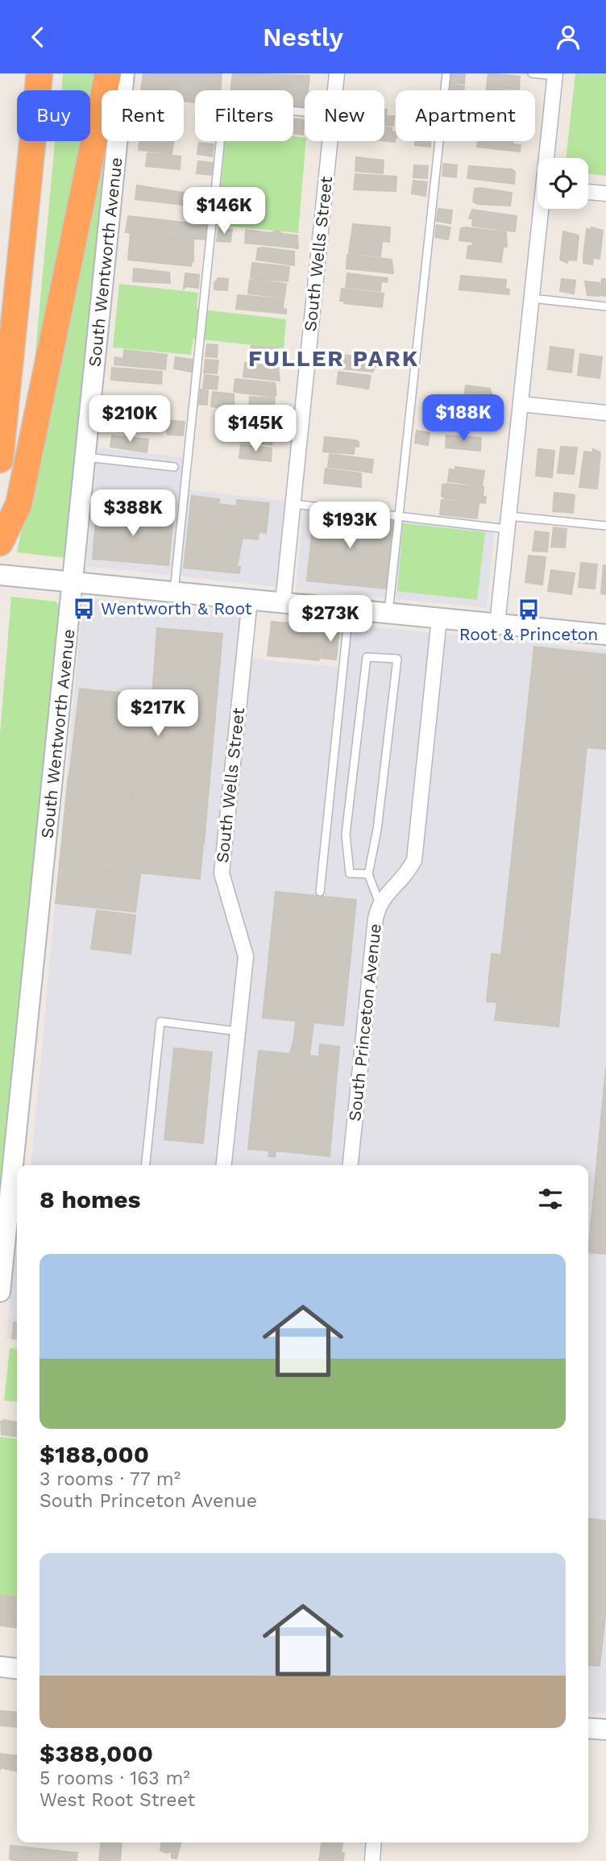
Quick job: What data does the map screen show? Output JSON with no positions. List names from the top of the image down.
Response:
{
  "streets": {
    "main road": ["South Wentworth Avenue"],
    "street": ["South Wells Street", "South Princeton Avenue"]
  },
  "districts": ["FULLER PARK"],
  "places": {
    "bus stop": ["Wentworth & Root", "Root & Princeton"]
  },
  "page": {
    "header": "Nestly",
    "chip": [
      "Buy",
      "Rent",
      "Filters",
      "New",
      "Apartment"
    ],
    "price": [
      "$146K",
      "$188K",
      "$210K",
      "$145K",
      "$388K",
      "$193K",
      "$273K",
      "$217K"
    ],
    "heading": "8 homes",
    "list": [
      {
        "name": "$188,000",
        "note": "3 rooms · 77 m² · South Princeton Avenue"
      },
      {
        "name": "$388,000",
        "note": "5 rooms · 163 m² · West Root Street"
      }
    ]
  }
}
